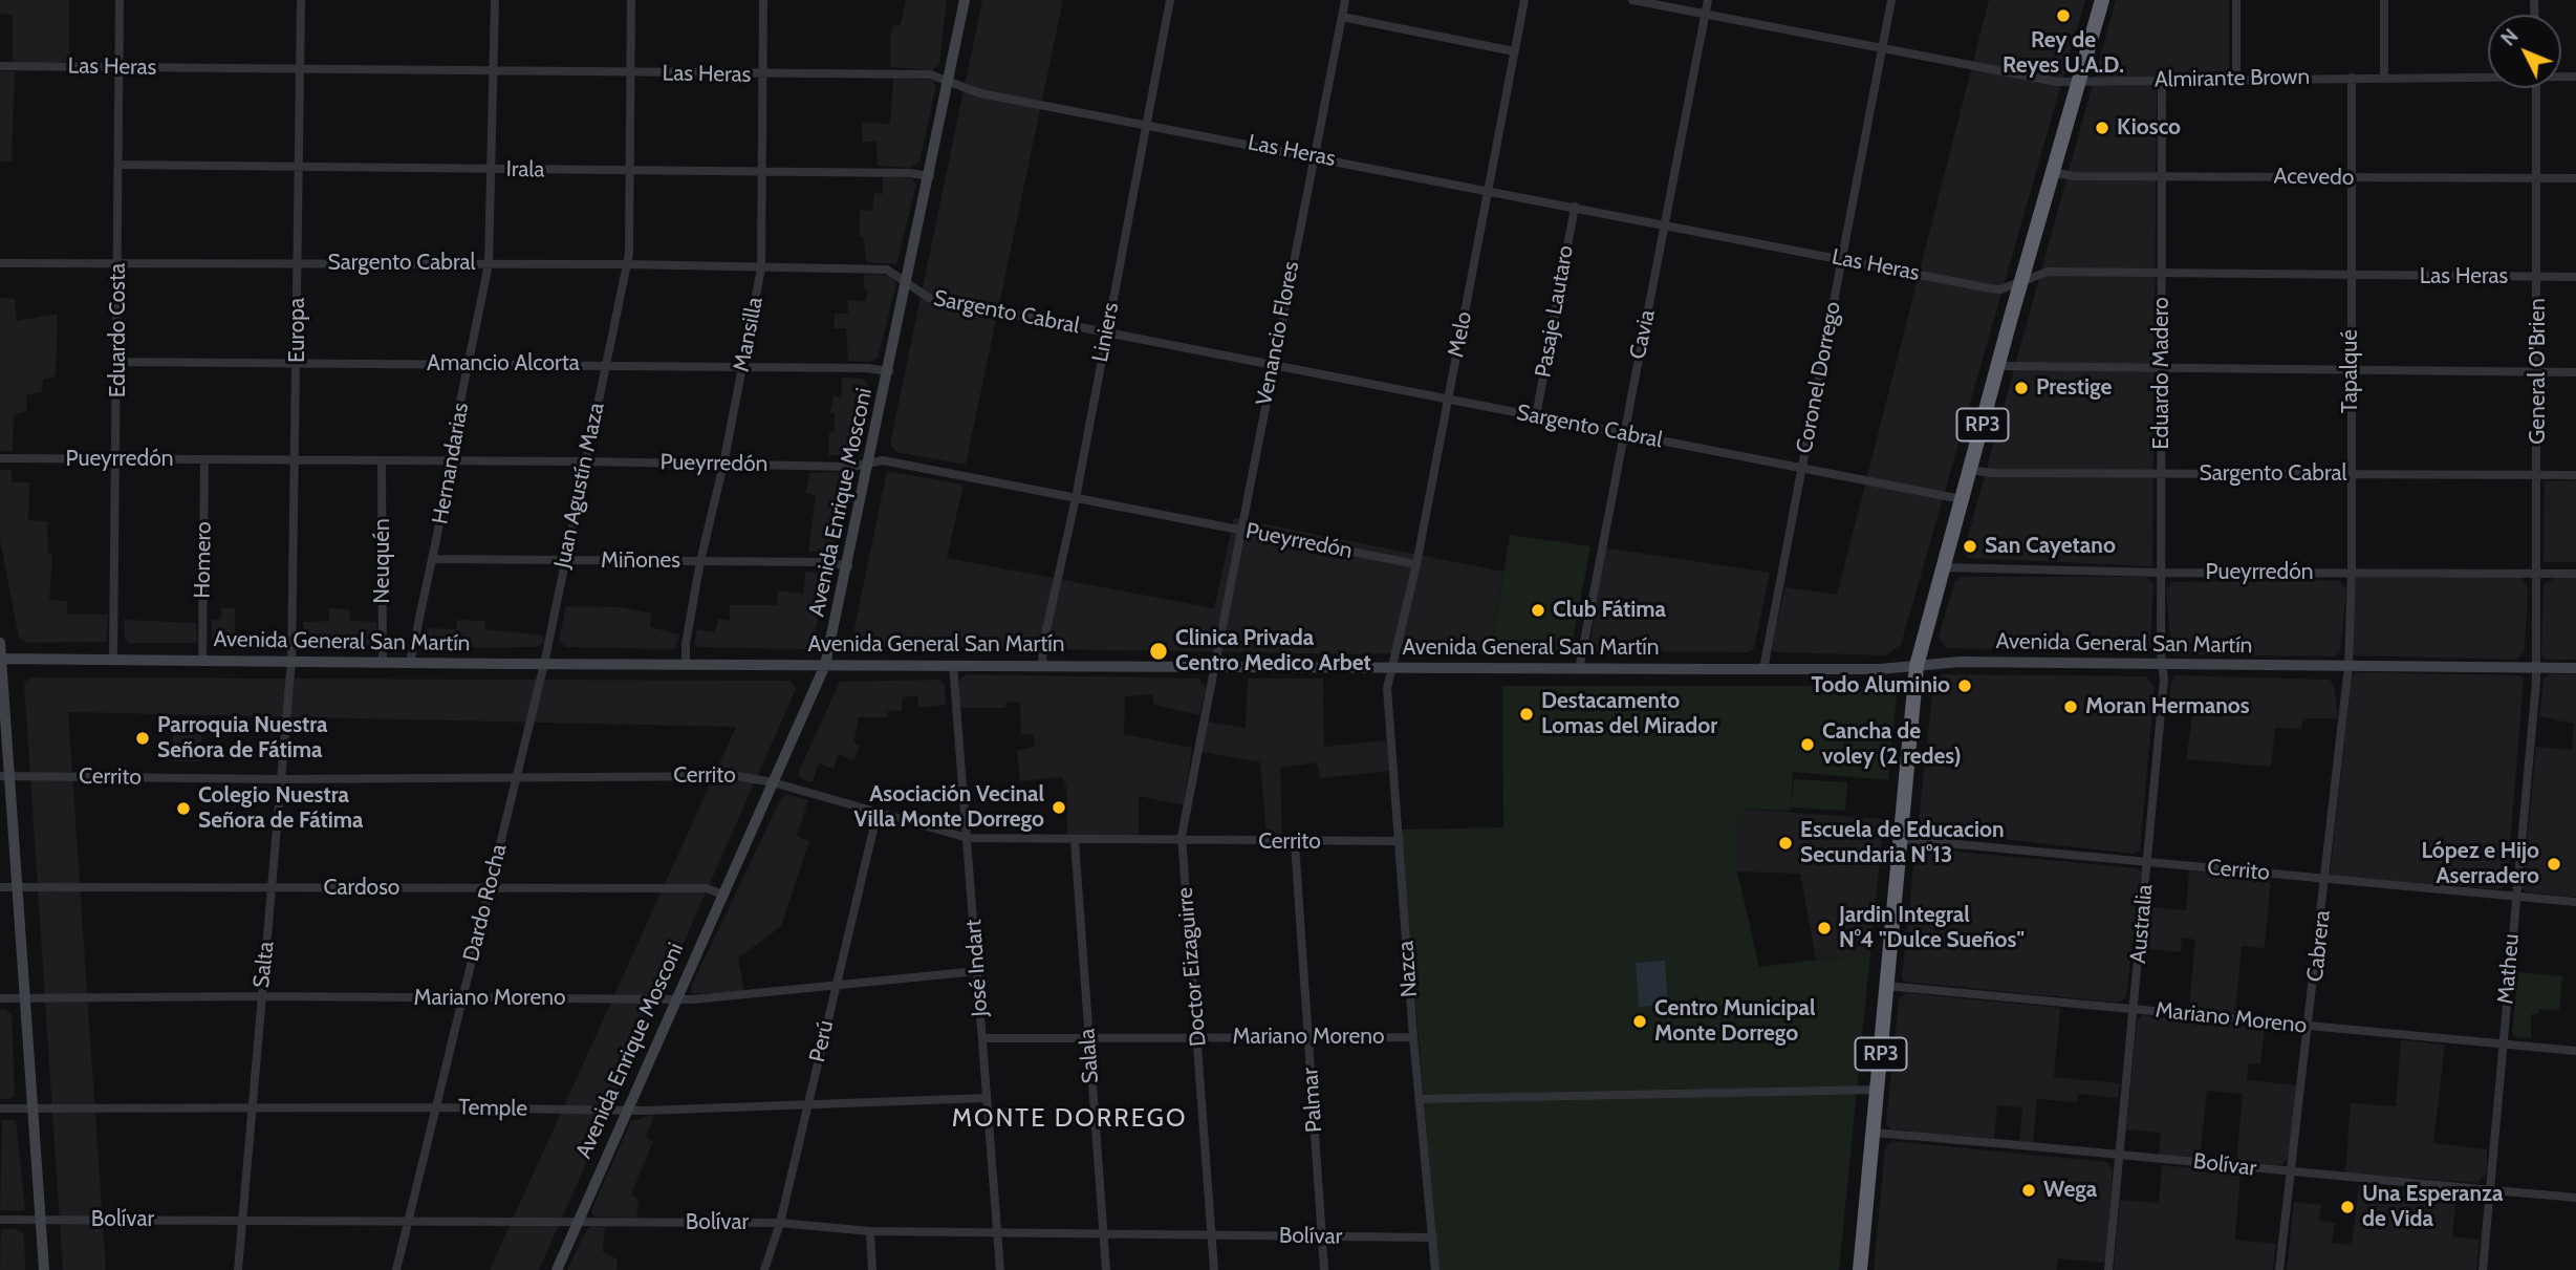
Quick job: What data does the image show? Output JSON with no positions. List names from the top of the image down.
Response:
{
  "streets": {
    "highway": ["RP3"],
    "main road": ["Avenida Enrique Mosconi", "Avenida General San Martín"],
    "street": [
      "Las Heras",
      "Almirante Brown",
      "Irala",
      "Acevedo",
      "Sargento Cabral",
      "Pasaje Lautaro",
      "Eduardo Costa",
      "Europa",
      "Liniers",
      "Venancio Flores",
      "Mansilla",
      "Melo",
      "Cavia",
      "Amancio Alcorta",
      "Tapalqué",
      "General O'Brien",
      "Eduardo Madero",
      "Coronel Dorrego",
      "Pueyrredón",
      "Hernandarias",
      "Juan Agustín Maza",
      "Homero",
      "Neuquén",
      "Miñones",
      "Cerrito",
      "Cardoso",
      "Dardo Rocha",
      "Australia",
      "Cabrera",
      "Salta",
      "Doctor Eizaguirre",
      "José Indart",
      "Nazca",
      "Matheu",
      "Mariano Moreno",
      "Perú",
      "Salala",
      "Palmar",
      "Temple",
      "Bolívar"
    ]
  },
  "crossings": [
    ["Las Heras", "Pasaje Lautaro"],
    ["Las Heras", "Eduardo Costa"],
    ["Las Heras", "Europa"],
    ["Las Heras", "Liniers"],
    ["Las Heras", "Venancio Flores"],
    ["Las Heras", "Mansilla"],
    ["Las Heras", "Melo"],
    ["Las Heras", "Cavia"],
    ["Las Heras", "Tapalqué"],
    ["Las Heras", "General O'Brien"],
    ["Las Heras", "Eduardo Madero"],
    ["Las Heras", "Coronel Dorrego"],
    ["Las Heras", "RP3"],
    ["Las Heras", "Hernandarias"],
    ["Las Heras", "Juan Agustín Maza"],
    ["Las Heras", "Avenida Enrique Mosconi"],
    ["Almirante Brown", "Cavia"],
    ["Almirante Brown", "Tapalqué"],
    ["Almirante Brown", "Eduardo Madero"],
    ["Almirante Brown", "Coronel Dorrego"],
    ["Almirante Brown", "RP3"],
    ["Irala", "Eduardo Costa"],
    ["Irala", "Europa"],
    ["Irala", "Mansilla"],
    ["Irala", "Hernandarias"],
    ["Irala", "Juan Agustín Maza"],
    ["Irala", "Avenida Enrique Mosconi"],
    ["Acevedo", "Tapalqué"],
    ["Acevedo", "General O'Brien"],
    ["Acevedo", "Eduardo Madero"],
    ["Acevedo", "RP3"],
    ["Sargento Cabral", "Pasaje Lautaro"],
    ["Sargento Cabral", "Eduardo Costa"],
    ["Sargento Cabral", "Europa"],
    ["Sargento Cabral", "Liniers"],
    ["Sargento Cabral", "Venancio Flores"],
    ["Sargento Cabral", "Mansilla"],
    ["Sargento Cabral", "Melo"],
    ["Sargento Cabral", "Cavia"],
    ["Sargento Cabral", "Tapalqué"],
    ["Sargento Cabral", "General O'Brien"],
    ["Sargento Cabral", "Eduardo Madero"],
    ["Sargento Cabral", "Coronel Dorrego"],
    ["Sargento Cabral", "RP3"],
    ["Sargento Cabral", "Hernandarias"],
    ["Sargento Cabral", "Juan Agustín Maza"],
    ["Sargento Cabral", "Avenida Enrique Mosconi"],
    ["Eduardo Costa", "Amancio Alcorta"],
    ["Eduardo Costa", "Pueyrredón"],
    ["Eduardo Costa", "Avenida General San Martín"],
    ["Europa", "Amancio Alcorta"],
    ["Europa", "Pueyrredón"],
    ["Europa", "Avenida General San Martín"],
    ["Europa", "Salta"],
    ["Liniers", "Pueyrredón"],
    ["Liniers", "Avenida General San Martín"],
    ["Venancio Flores", "Pueyrredón"],
    ["Venancio Flores", "Avenida General San Martín"],
    ["Venancio Flores", "Doctor Eizaguirre"],
    ["Mansilla", "Amancio Alcorta"],
    ["Mansilla", "Pueyrredón"],
    ["Mansilla", "Miñones"],
    ["Mansilla", "Avenida General San Martín"],
    ["Melo", "Pueyrredón"],
    ["Melo", "Avenida General San Martín"],
    ["Melo", "Nazca"],
    ["Cavia", "Avenida General San Martín"],
    ["Amancio Alcorta", "Hernandarias"],
    ["Amancio Alcorta", "Juan Agustín Maza"],
    ["Amancio Alcorta", "Avenida Enrique Mosconi"],
    ["Tapalqué", "Pueyrredón"],
    ["Tapalqué", "Avenida General San Martín"],
    ["Tapalqué", "Cabrera"],
    ["General O'Brien", "Pueyrredón"],
    ["General O'Brien", "Avenida General San Martín"],
    ["General O'Brien", "Matheu"],
    ["Eduardo Madero", "Pueyrredón"],
    ["Eduardo Madero", "Avenida General San Martín"],
    ["Eduardo Madero", "Australia"],
    ["Coronel Dorrego", "Avenida General San Martín"],
    ["RP3", "Pueyrredón"],
    ["RP3", "Avenida General San Martín"],
    ["RP3", "Cerrito"],
    ["RP3", "Mariano Moreno"],
    ["RP3", "Bolívar"],
    ["Pueyrredón", "Hernandarias"],
    ["Pueyrredón", "Juan Agustín Maza"],
    ["Pueyrredón", "Avenida Enrique Mosconi"],
    ["Pueyrredón", "Homero"],
    ["Pueyrredón", "Neuquén"],
    ["Hernandarias", "Miñones"],
    ["Hernandarias", "Avenida General San Martín"],
    ["Juan Agustín Maza", "Miñones"],
    ["Juan Agustín Maza", "Avenida General San Martín"],
    ["Juan Agustín Maza", "Dardo Rocha"],
    ["Avenida Enrique Mosconi", "Miñones"],
    ["Avenida Enrique Mosconi", "Avenida General San Martín"],
    ["Avenida Enrique Mosconi", "Cerrito"],
    ["Avenida Enrique Mosconi", "Cardoso"],
    ["Avenida Enrique Mosconi", "Mariano Moreno"],
    ["Avenida Enrique Mosconi", "Temple"],
    ["Avenida Enrique Mosconi", "Bolívar"],
    ["Homero", "Avenida General San Martín"],
    ["Neuquén", "Avenida General San Martín"],
    ["Avenida General San Martín", "Dardo Rocha"],
    ["Avenida General San Martín", "Australia"],
    ["Avenida General San Martín", "Cabrera"],
    ["Avenida General San Martín", "Salta"],
    ["Avenida General San Martín", "Doctor Eizaguirre"],
    ["Avenida General San Martín", "José Indart"],
    ["Avenida General San Martín", "Nazca"],
    ["Avenida General San Martín", "Matheu"],
    ["Cerrito", "Dardo Rocha"],
    ["Cerrito", "Australia"],
    ["Cerrito", "Cabrera"],
    ["Cerrito", "Salta"],
    ["Cerrito", "Doctor Eizaguirre"],
    ["Cerrito", "José Indart"],
    ["Cerrito", "Nazca"],
    ["Cerrito", "Matheu"],
    ["Cerrito", "Perú"],
    ["Cerrito", "Salala"],
    ["Cerrito", "Palmar"],
    ["Cardoso", "Dardo Rocha"],
    ["Cardoso", "Salta"],
    ["Dardo Rocha", "Mariano Moreno"],
    ["Dardo Rocha", "Temple"],
    ["Dardo Rocha", "Bolívar"],
    ["Australia", "Mariano Moreno"],
    ["Australia", "Bolívar"],
    ["Cabrera", "Mariano Moreno"],
    ["Cabrera", "Bolívar"],
    ["Salta", "Mariano Moreno"],
    ["Salta", "Temple"],
    ["Salta", "Bolívar"],
    ["Doctor Eizaguirre", "Mariano Moreno"],
    ["Doctor Eizaguirre", "Bolívar"],
    ["José Indart", "Mariano Moreno"],
    ["José Indart", "Temple"],
    ["José Indart", "Bolívar"],
    ["Nazca", "Mariano Moreno"],
    ["Nazca", "Bolívar"],
    ["Matheu", "Mariano Moreno"],
    ["Matheu", "Bolívar"],
    ["Mariano Moreno", "Perú"],
    ["Mariano Moreno", "Salala"],
    ["Mariano Moreno", "Palmar"],
    ["Perú", "Temple"],
    ["Perú", "Bolívar"],
    ["Salala", "Bolívar"],
    ["Palmar", "Bolívar"]
  ],
  "districts": ["MONTE DORREGO"],
  "places": [
    "Rey de Reyes U.A.D.",
    "Kiosco",
    "Prestige",
    "San Cayetano",
    "Club Fátima",
    "Clinica Privada Centro Medico Arbet",
    "Todo Aluminio",
    "Moran Hermanos",
    "Destacamento Lomas del Mirador",
    "Parroquia Nuestra Señora de Fátima",
    "Cancha de voley (2 redes)",
    "Asociación Vecinal Villa Monte Dorrego",
    "Colegio Nuestra Señora de Fátima",
    "Escuela de Educacion Secundaria N°13",
    "López e Hijo Aserradero",
    "Jardin Integral N°4 \"Dulce Sueños\"",
    "Centro Municipal Monte Dorrego",
    "Wega",
    "Una Esperanza de Vida"
  ],
  "north": "top left"
}
